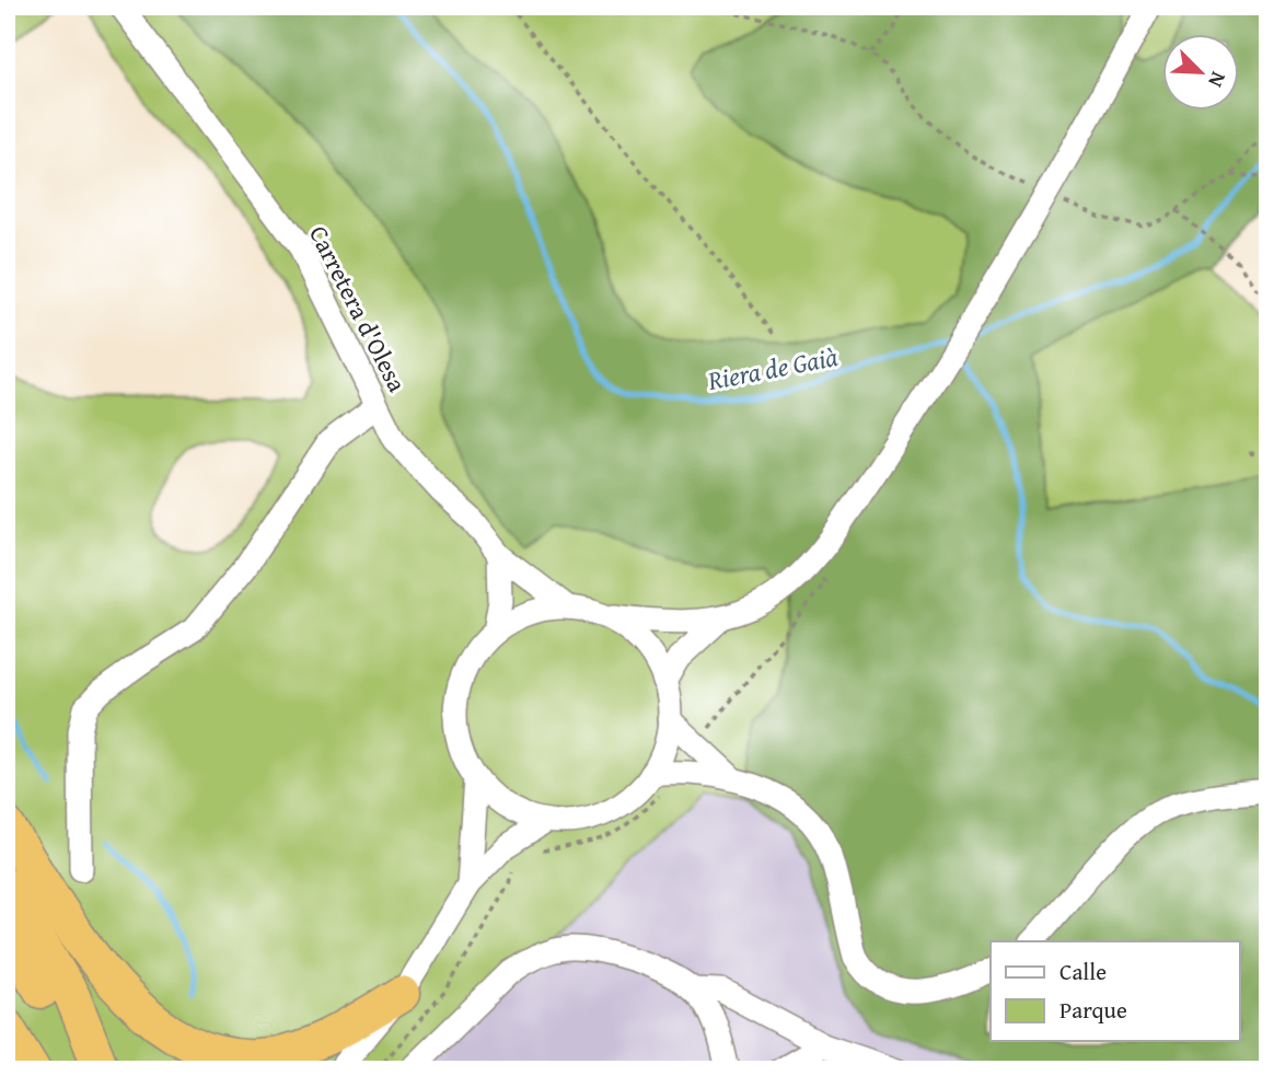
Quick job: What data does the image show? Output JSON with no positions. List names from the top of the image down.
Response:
{
  "streets": {
    "street": ["Carretera d'Olesa"]
  },
  "water": ["Riera de Gaià"],
  "legend": ["Calle", "Parque"],
  "north": "bottom right"
}
